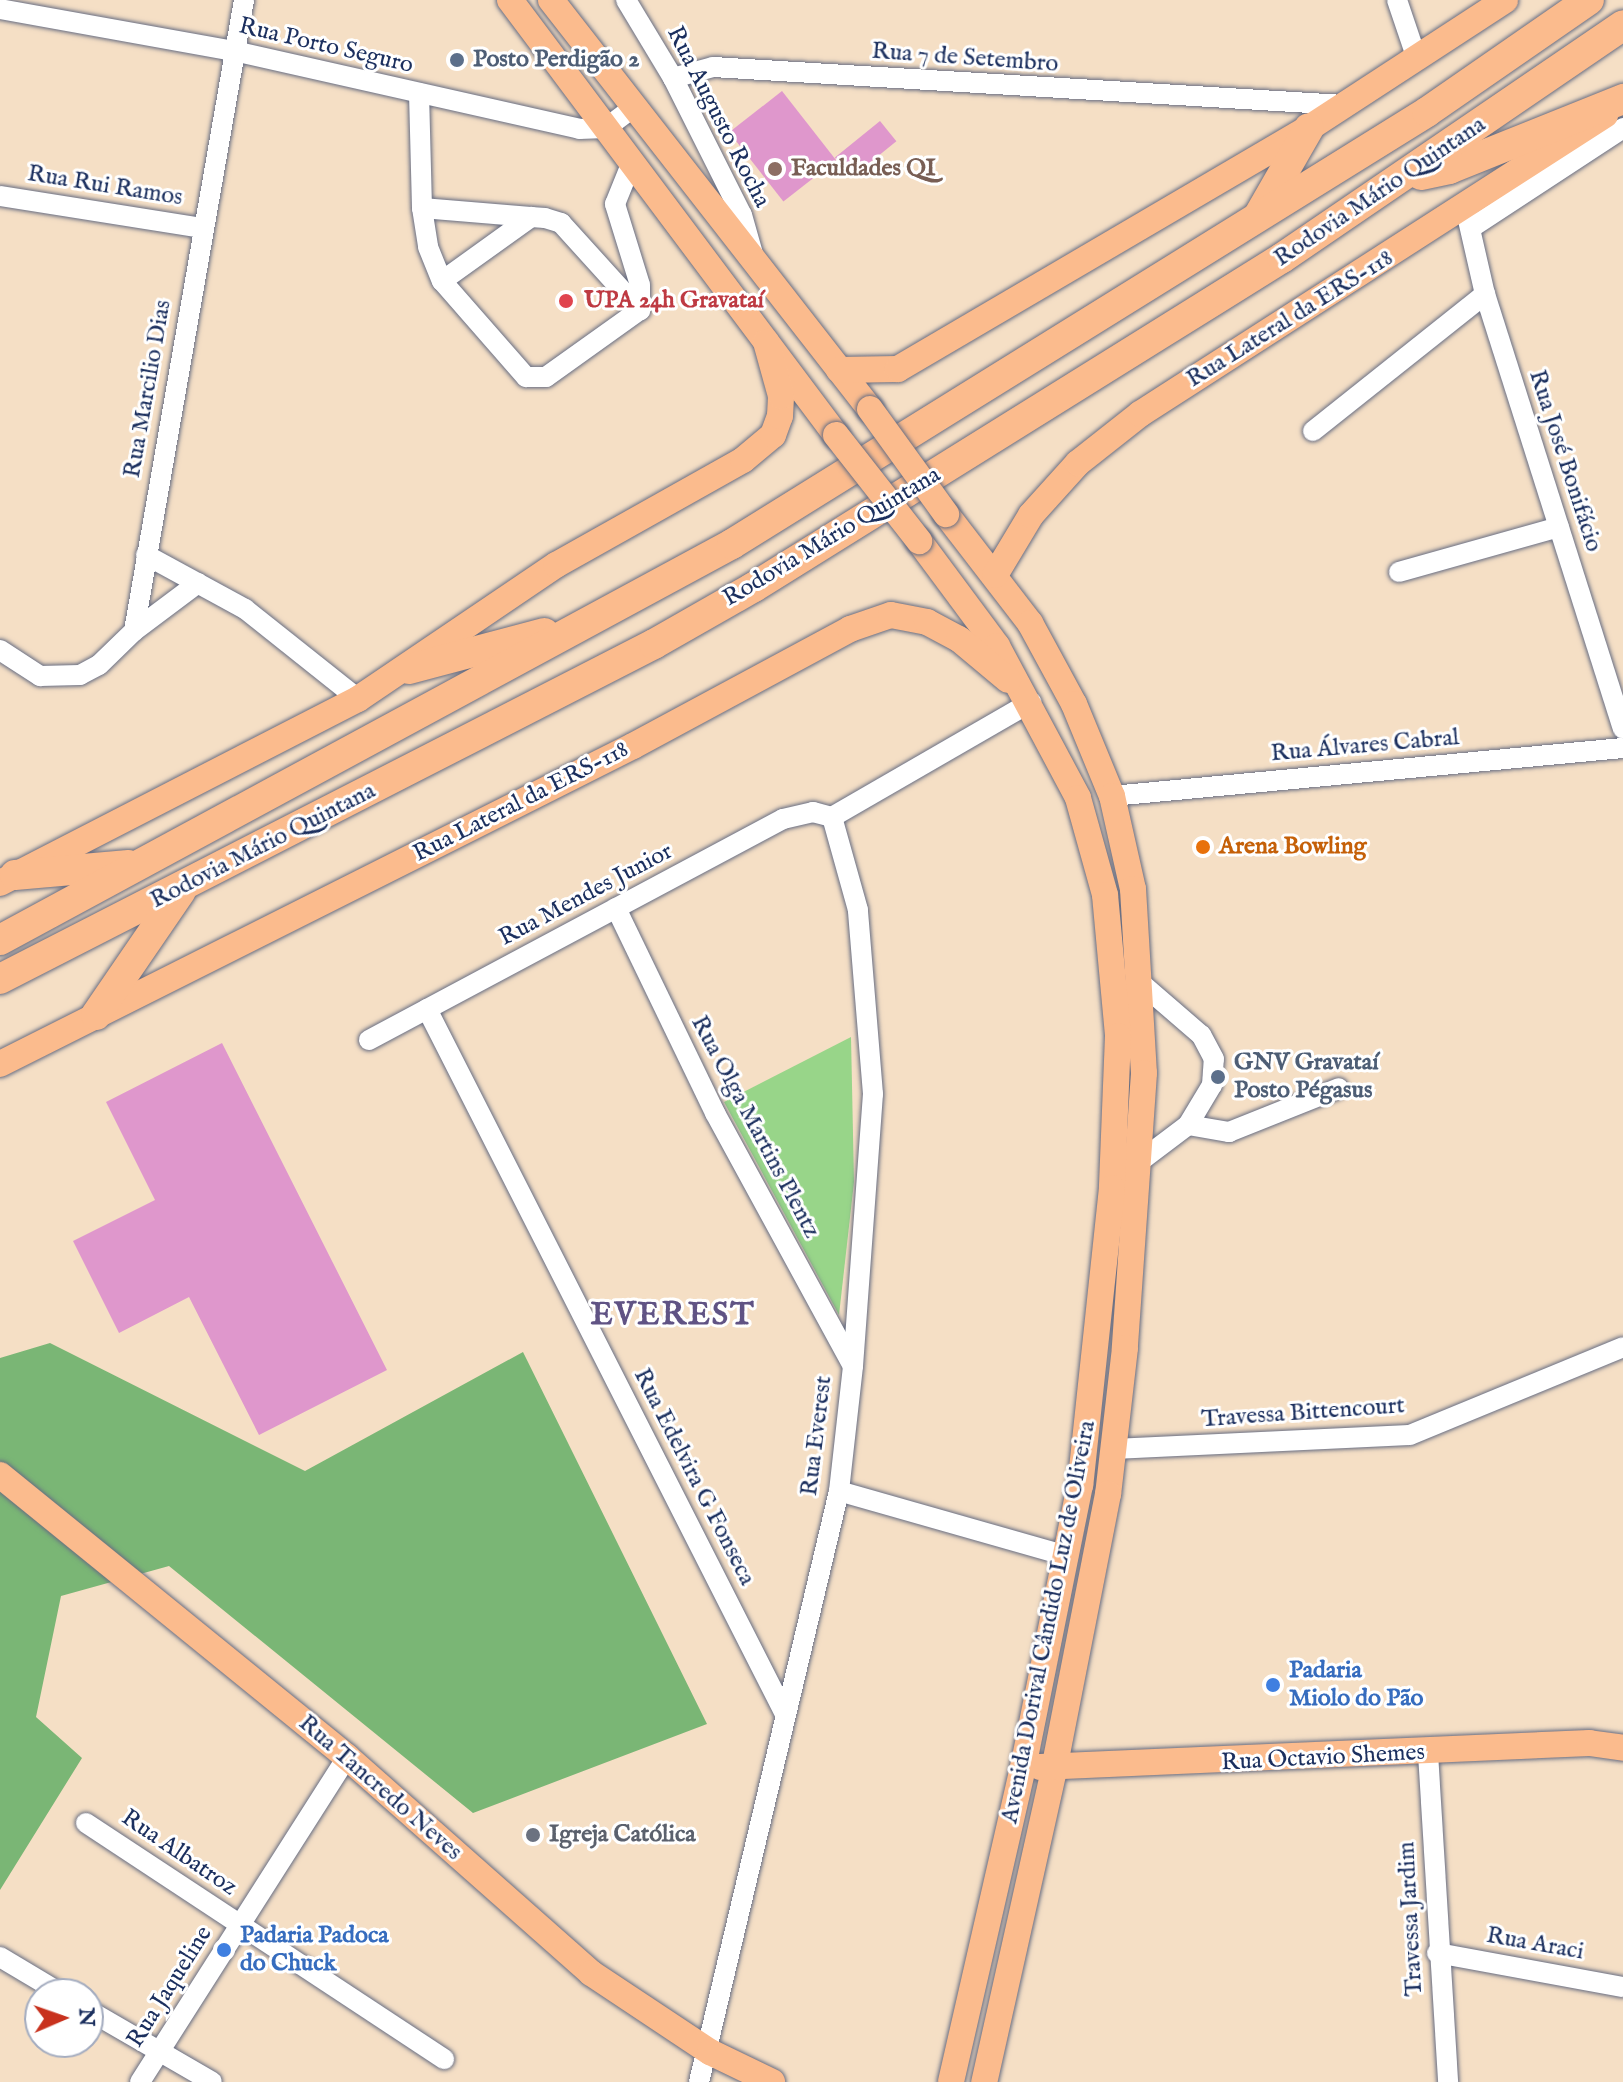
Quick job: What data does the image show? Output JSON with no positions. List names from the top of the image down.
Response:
{
  "streets": {
    "highway": ["Rodovia Mário Quintana"],
    "main road": [
      "Rua Lateral da ERS-118",
      "Avenida Dorival Cândido Luz de Oliveira",
      "Rua Octavio Shemes",
      "Rua Tancredo Neves"
    ],
    "street": [
      "Rua Porto Seguro",
      "Rua 7 de Setembro",
      "Rua Augusto Rocha",
      "Rua Rui Ramos",
      "Rua Marcilio Dias",
      "Rua José Bonifácio",
      "Rua Álvares Cabral",
      "Rua Mendes Junior",
      "Rua Olga Martins Plentz",
      "Travessa Bittencourt",
      "Rua Everest",
      "Rua Edelvira G Fonseca",
      "Rua Albatroz",
      "Travessa Jardim",
      "Rua Araci",
      "Rua Jaqueline"
    ]
  },
  "crossings": [
    ["Rua Porto Seguro", "Rua Marcilio Dias"],
    ["Rua Porto Seguro", "Avenida Dorival Cândido Luz de Oliveira"],
    ["Rua 7 de Setembro", "Rua Augusto Rocha"],
    ["Rua Augusto Rocha", "Avenida Dorival Cândido Luz de Oliveira"],
    ["Rua Rui Ramos", "Rua Marcilio Dias"],
    ["Rua Lateral da ERS-118", "Rua José Bonifácio"],
    ["Rua Lateral da ERS-118", "Avenida Dorival Cândido Luz de Oliveira"],
    ["Rua Álvares Cabral", "Avenida Dorival Cândido Luz de Oliveira"],
    ["Rua Mendes Junior", "Rua Olga Martins Plentz"],
    ["Rua Mendes Junior", "Rua Everest"],
    ["Rua Mendes Junior", "Rua Edelvira G Fonseca"],
    ["Rua Olga Martins Plentz", "Rua Everest"],
    ["Travessa Bittencourt", "Avenida Dorival Cândido Luz de Oliveira"],
    ["Rua Everest", "Rua Edelvira G Fonseca"],
    ["Rua Everest", "Rua Tancredo Neves"],
    ["Avenida Dorival Cândido Luz de Oliveira", "Rua Octavio Shemes"],
    ["Rua Octavio Shemes", "Travessa Jardim"],
    ["Rua Tancredo Neves", "Rua Jaqueline"],
    ["Rua Albatroz", "Rua Jaqueline"],
    ["Travessa Jardim", "Rua Araci"]
  ],
  "districts": ["EVEREST"],
  "places": [
    "Posto Perdigão 2",
    "Faculdades QI",
    "UPA 24h Gravataí",
    "Arena Bowling",
    "GNV Gravataí Posto Pégasus",
    "Padaria Miolo do Pão",
    "Igreja Católica",
    "Padaria Padoca do Chuck"
  ],
  "north": "right"
}
